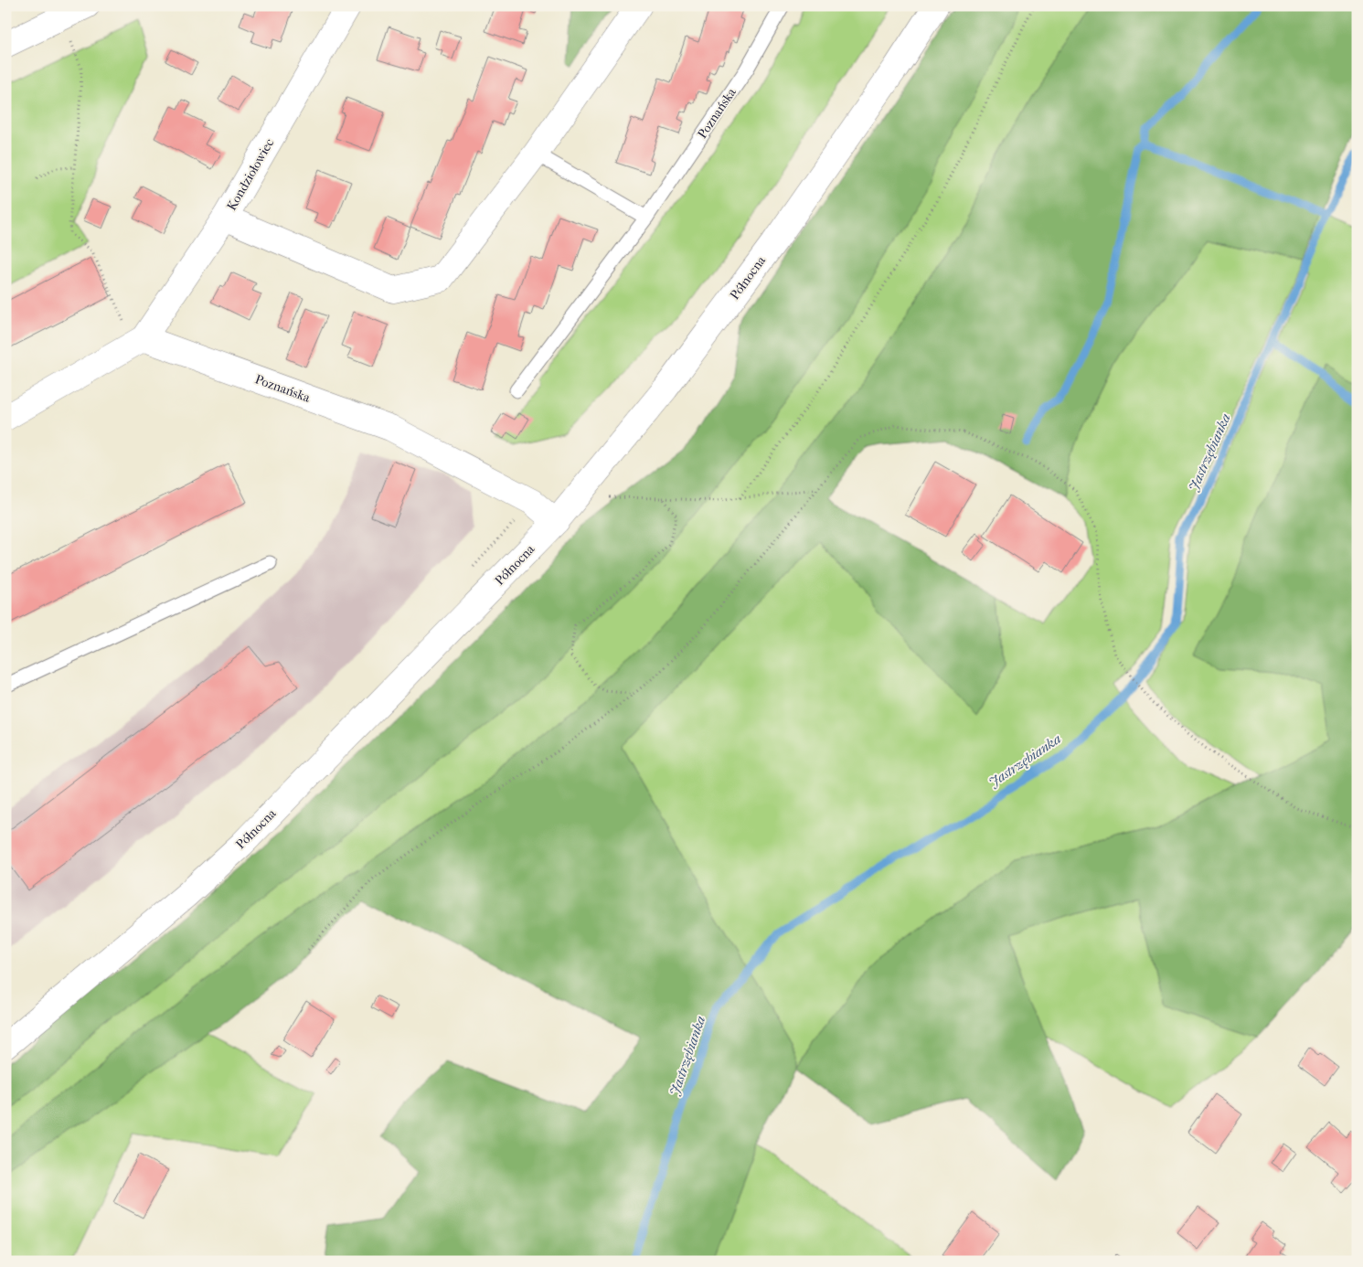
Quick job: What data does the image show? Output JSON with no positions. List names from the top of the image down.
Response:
{
  "streets": {
    "street": ["Poznańska", "Kondziołowiec", "Północna"]
  },
  "crossings": [
    ["Poznańska", "Kondziołowiec"],
    ["Poznańska", "Północna"]
  ],
  "water": ["Jastrzębianka"]
}
